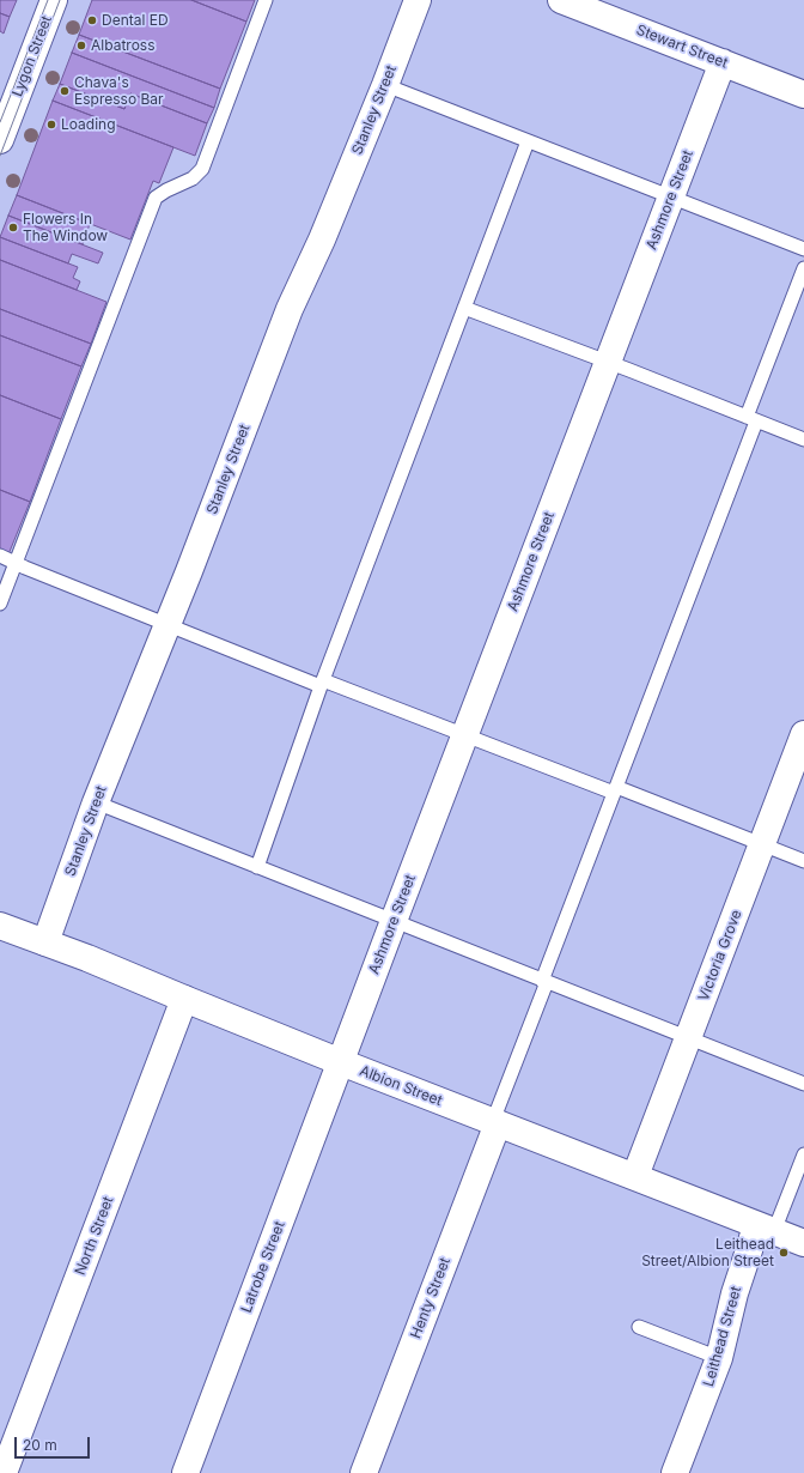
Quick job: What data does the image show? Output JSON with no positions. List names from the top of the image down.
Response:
{
  "streets": {
    "street": [
      "Stewart Street",
      "Lygon Street",
      "Stanley Street",
      "Ashmore Street",
      "Victoria Grove",
      "Albion Street",
      "North Street",
      "Latrobe Street",
      "Henty Street",
      "Leithead Street"
    ]
  },
  "crossings": [
    ["Stewart Street", "Ashmore Street"],
    ["Stanley Street", "Albion Street"],
    ["Ashmore Street", "Albion Street"],
    ["Ashmore Street", "Latrobe Street"],
    ["Victoria Grove", "Albion Street"],
    ["Albion Street", "North Street"],
    ["Albion Street", "Latrobe Street"],
    ["Albion Street", "Henty Street"],
    ["Albion Street", "Leithead Street"]
  ],
  "places": [
    "Dental ED",
    "Albatross",
    "Chava's Espresso Bar",
    "Loading",
    "Flowers In The Window",
    "Leithead Street/Albion Street"
  ],
  "scale_bar": "20 m"
}
